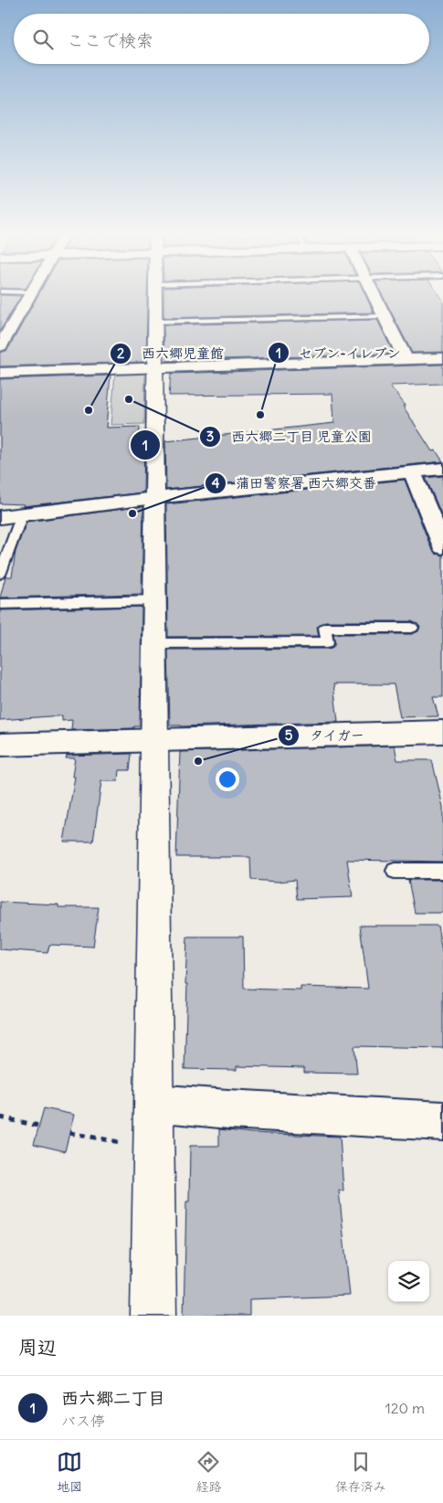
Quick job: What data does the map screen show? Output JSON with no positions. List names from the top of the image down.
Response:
{
  "places": [
    "西六郷二丁目 児童公園",
    "西六郷児童館",
    "セブン-イレブン",
    "蒲田警察署 西六郷交番",
    "タイガー"
  ],
  "page": {
    "search": "ここで検索",
    "pins": "1",
    "heading": "周辺",
    "list": [
      {
        "mark": "1",
        "name": "西六郷二丁目",
        "note": "バス停",
        "value": "120 m"
      }
    ],
    "nav": ["地図", "経路", "保存済み"]
  }
}
